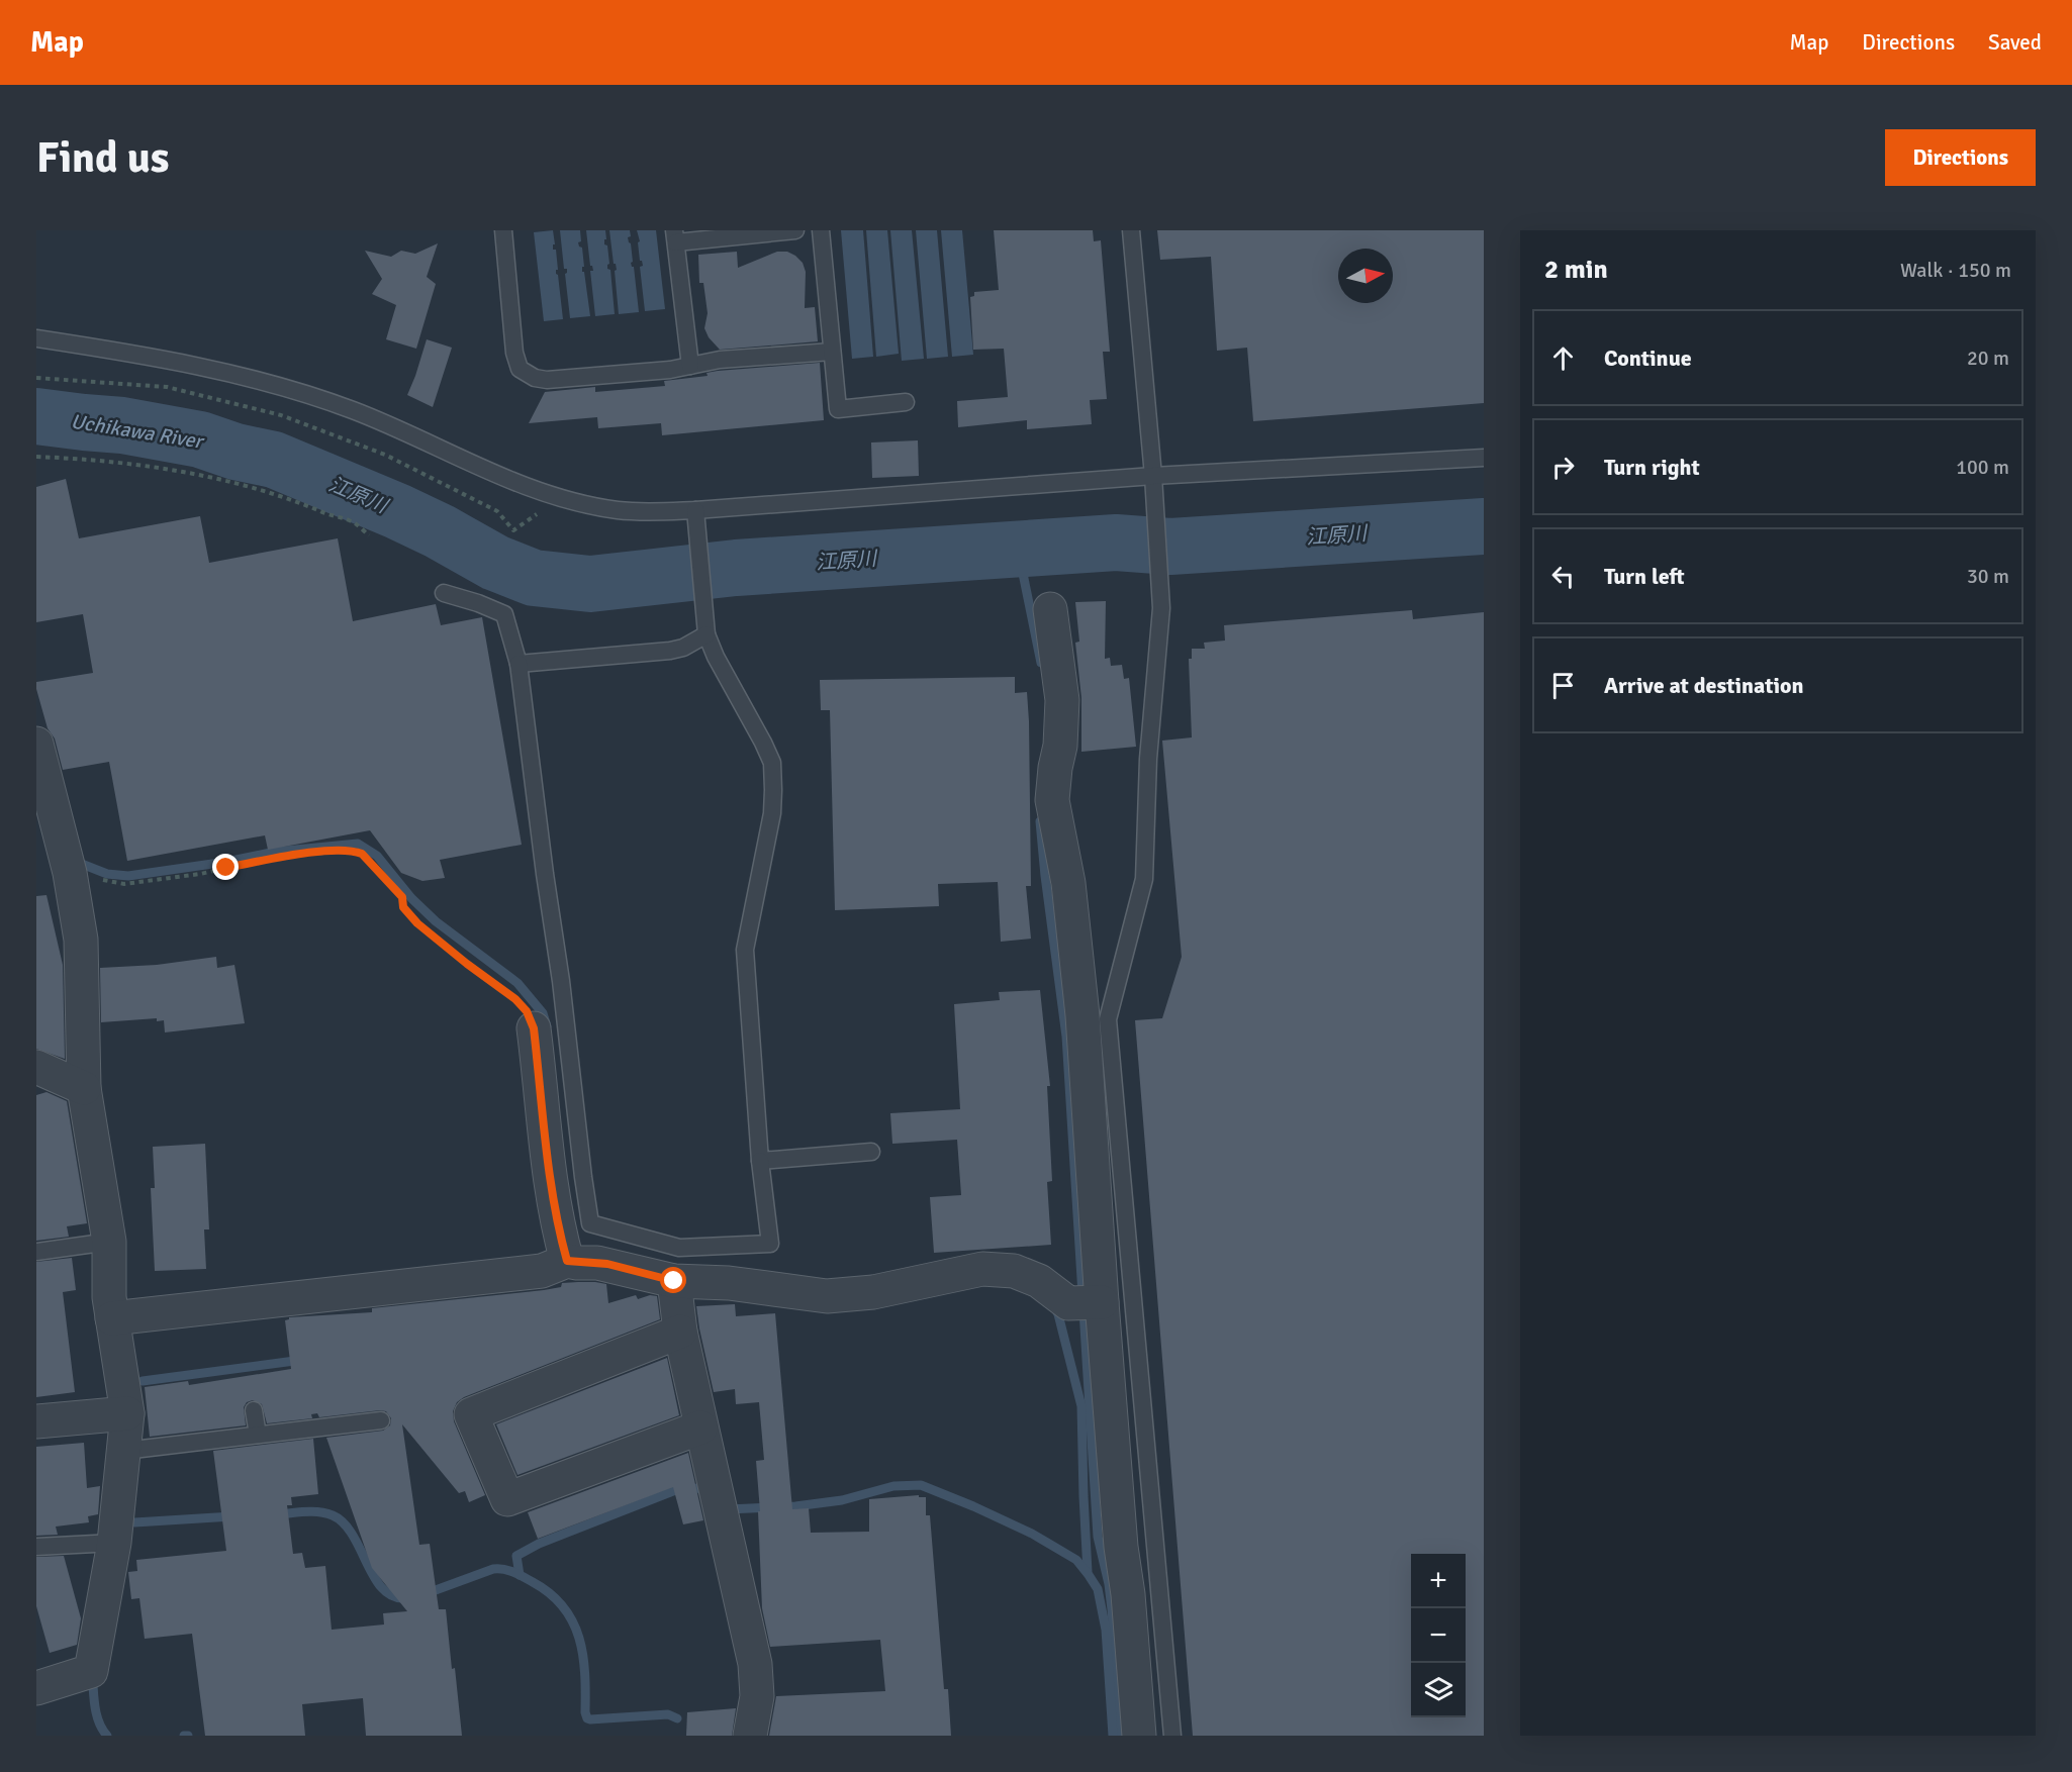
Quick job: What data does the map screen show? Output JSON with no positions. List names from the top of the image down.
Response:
{
  "water": ["Uchikawa River", "江原川"],
  "north": "right",
  "page": {
    "header": "Map",
    "nav": ["Map", "Directions", "Saved"],
    "buttons": "Directions",
    "title": "Find us",
    "heading": ["2 min", "Walk · 150 m"],
    "list": [
      ["Continue", "20 m"],
      ["Turn right", "100 m"],
      ["Turn left", "30 m"],
      "Arrive at destination"
    ],
    "map_buttons": ["+", "−"]
  }
}
